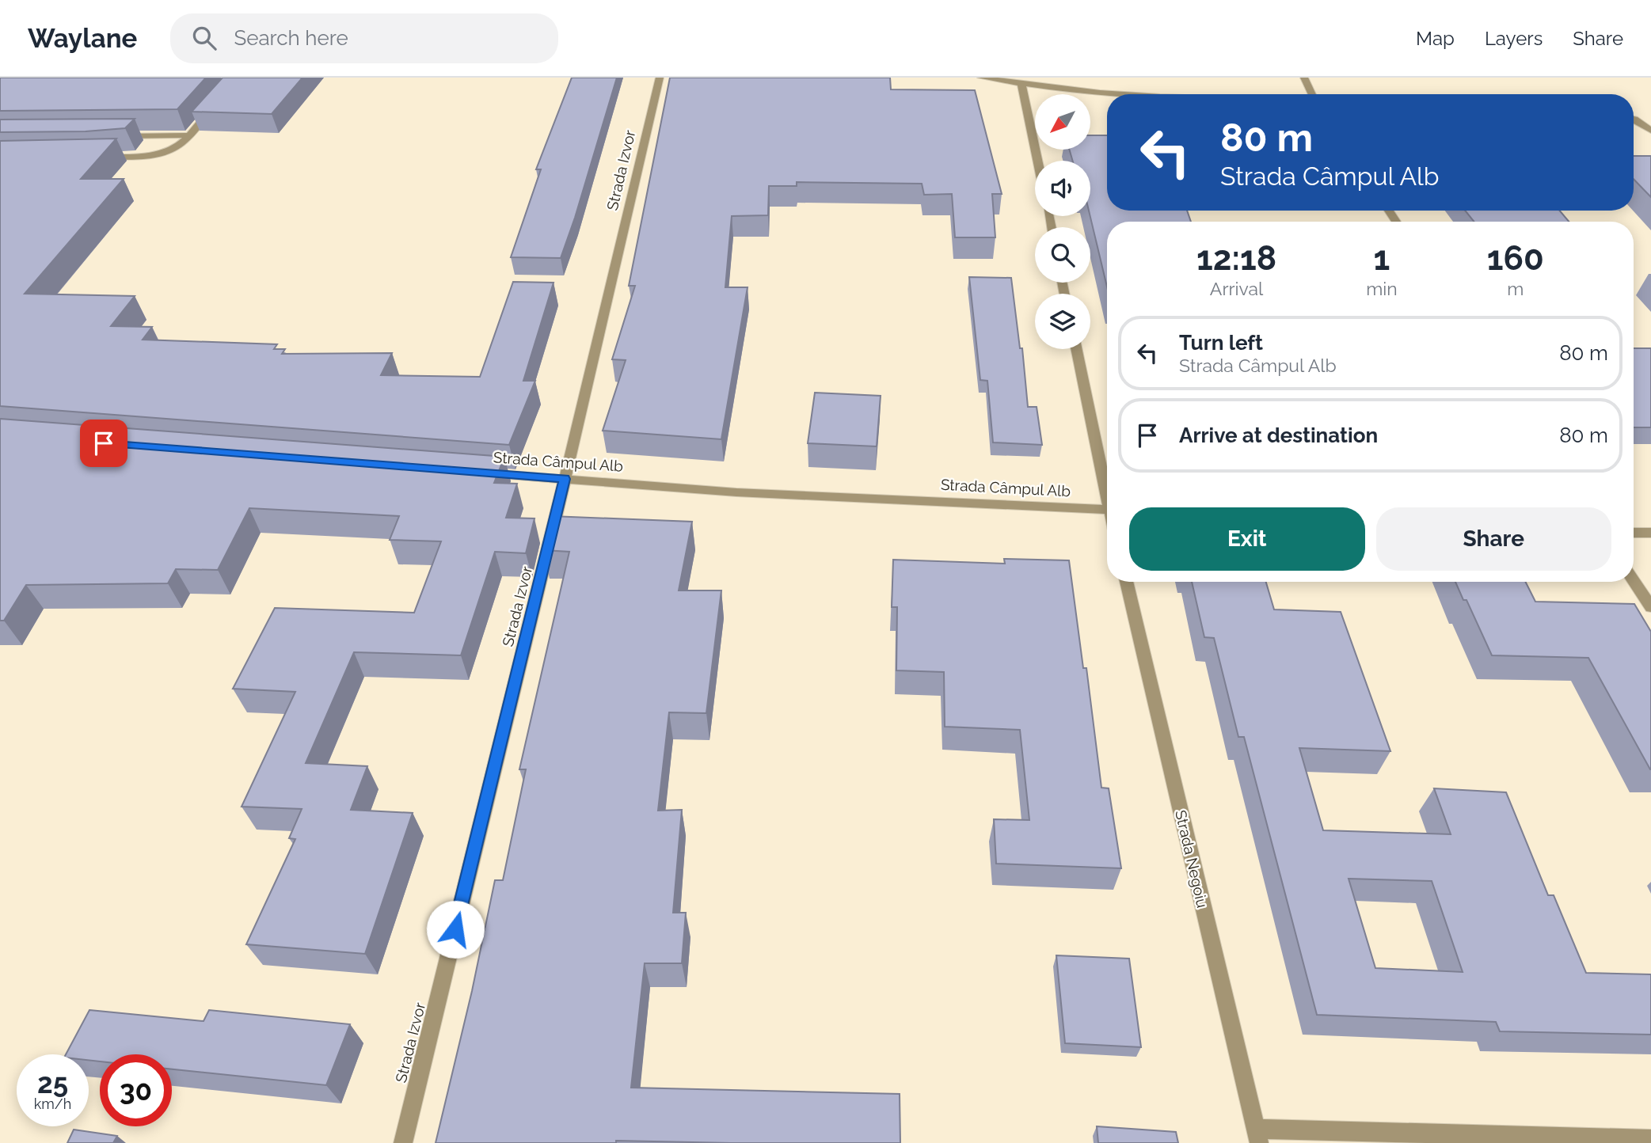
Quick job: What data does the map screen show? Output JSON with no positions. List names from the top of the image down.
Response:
{
  "streets": {
    "street": ["Strada Izvor", "Strada Câmpul Alb", "Strada Negoiu"]
  },
  "crossings": [
    ["Strada Izvor", "Strada Câmpul Alb"]
  ],
  "north": "bottom left",
  "page": {
    "header": "Waylane",
    "search": "Search here",
    "nav": ["Map", "Layers", "Share"],
    "turn": ["80 m", "Strada Câmpul Alb"],
    "eta": [
      "12:18",
      "Arrival",
      "1",
      "min",
      "160",
      "m"
    ],
    "list": [
      {
        "name": "Turn left",
        "note": "Strada Câmpul Alb",
        "value": "80 m"
      },
      {
        "name": "Arrive at destination",
        "value": "80 m"
      }
    ],
    "buttons": ["Exit", "Share"],
    "speed": "25 km/h",
    "limit": "30"
  }
}
